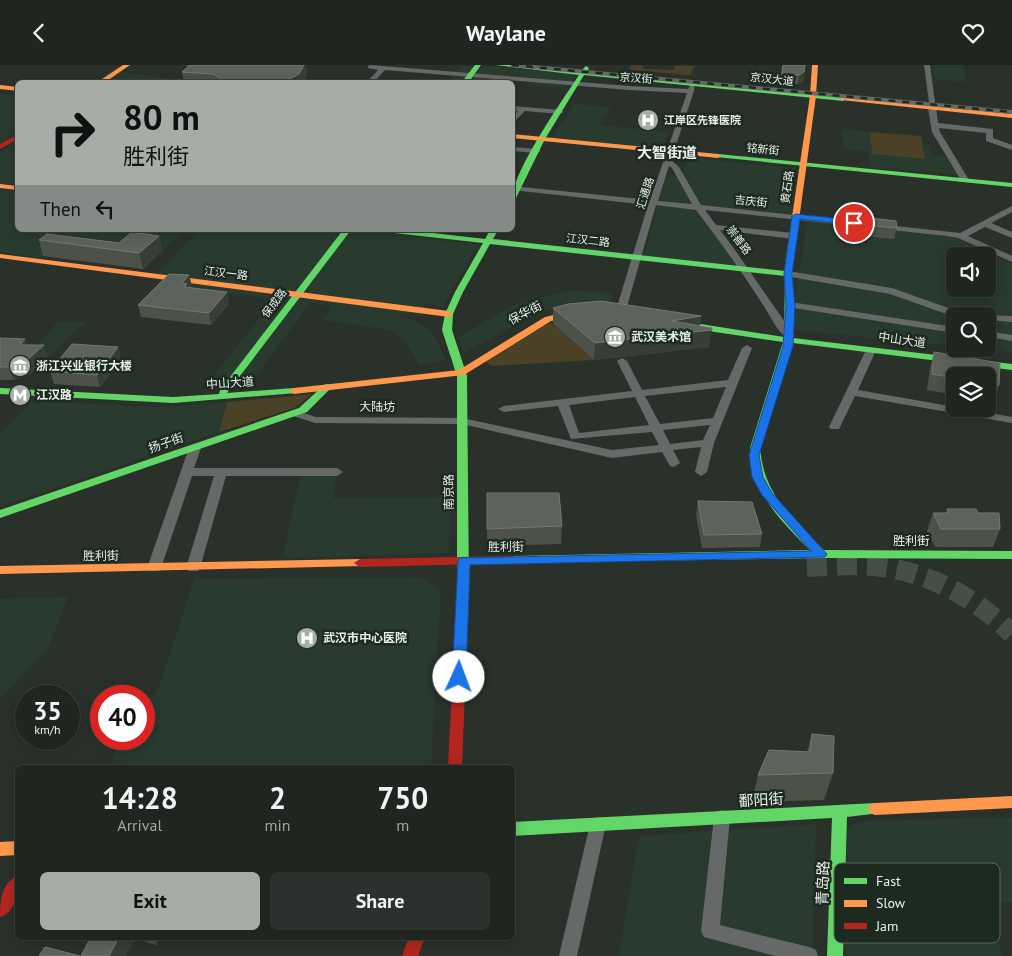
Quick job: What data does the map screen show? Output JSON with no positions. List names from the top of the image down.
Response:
{
  "streets": {
    "street": [
      "京汉大道",
      "铭新街",
      "黄石路",
      "汇通路",
      "吉庆街",
      "江汉二路",
      "崇善路",
      "江汉一路",
      "保成路",
      "保华街",
      "中山大道",
      "大陆坊",
      "扬子街",
      "南京路",
      "胜利街",
      "鄱阳街",
      "青岛路"
    ]
  },
  "crossings": [
    ["京汉大道", "黄石路"],
    ["京汉大道", "汇通路"],
    ["铭新街", "黄石路"],
    ["铭新街", "汇通路"],
    ["铭新街", "崇善路"],
    ["黄石路", "吉庆街"],
    ["黄石路", "江汉二路"],
    ["黄石路", "崇善路"],
    ["黄石路", "中山大道"],
    ["黄石路", "胜利街"],
    ["汇通路", "吉庆街"],
    ["汇通路", "江汉二路"],
    ["汇通路", "崇善路"],
    ["吉庆街", "崇善路"],
    ["江汉二路", "崇善路"],
    ["江汉二路", "南京路"],
    ["崇善路", "中山大道"],
    ["江汉一路", "保成路"],
    ["江汉一路", "南京路"],
    ["保成路", "中山大道"],
    ["保华街", "中山大道"],
    ["保华街", "南京路"],
    ["中山大道", "扬子街"],
    ["中山大道", "南京路"],
    ["大陆坊", "扬子街"],
    ["大陆坊", "南京路"],
    ["南京路", "胜利街"],
    ["鄱阳街", "青岛路"]
  ],
  "districts": ["大智街道"],
  "places": {
    "hospital": ["江岸区先锋医院", "武汉市中心医院"],
    "museum": ["武汉美术馆", "浙江兴业银行大楼"],
    "metro station": ["江汉路"]
  },
  "legend": ["Fast", "Slow", "Jam"],
  "page": {
    "header": "Waylane",
    "turn": ["80 m", "胜利街"],
    "then": "Then",
    "speed": "35 km/h",
    "limit": "40",
    "eta": [
      "14:28",
      "Arrival",
      "2",
      "min",
      "750",
      "m"
    ],
    "buttons": ["Exit", "Share"]
  }
}
